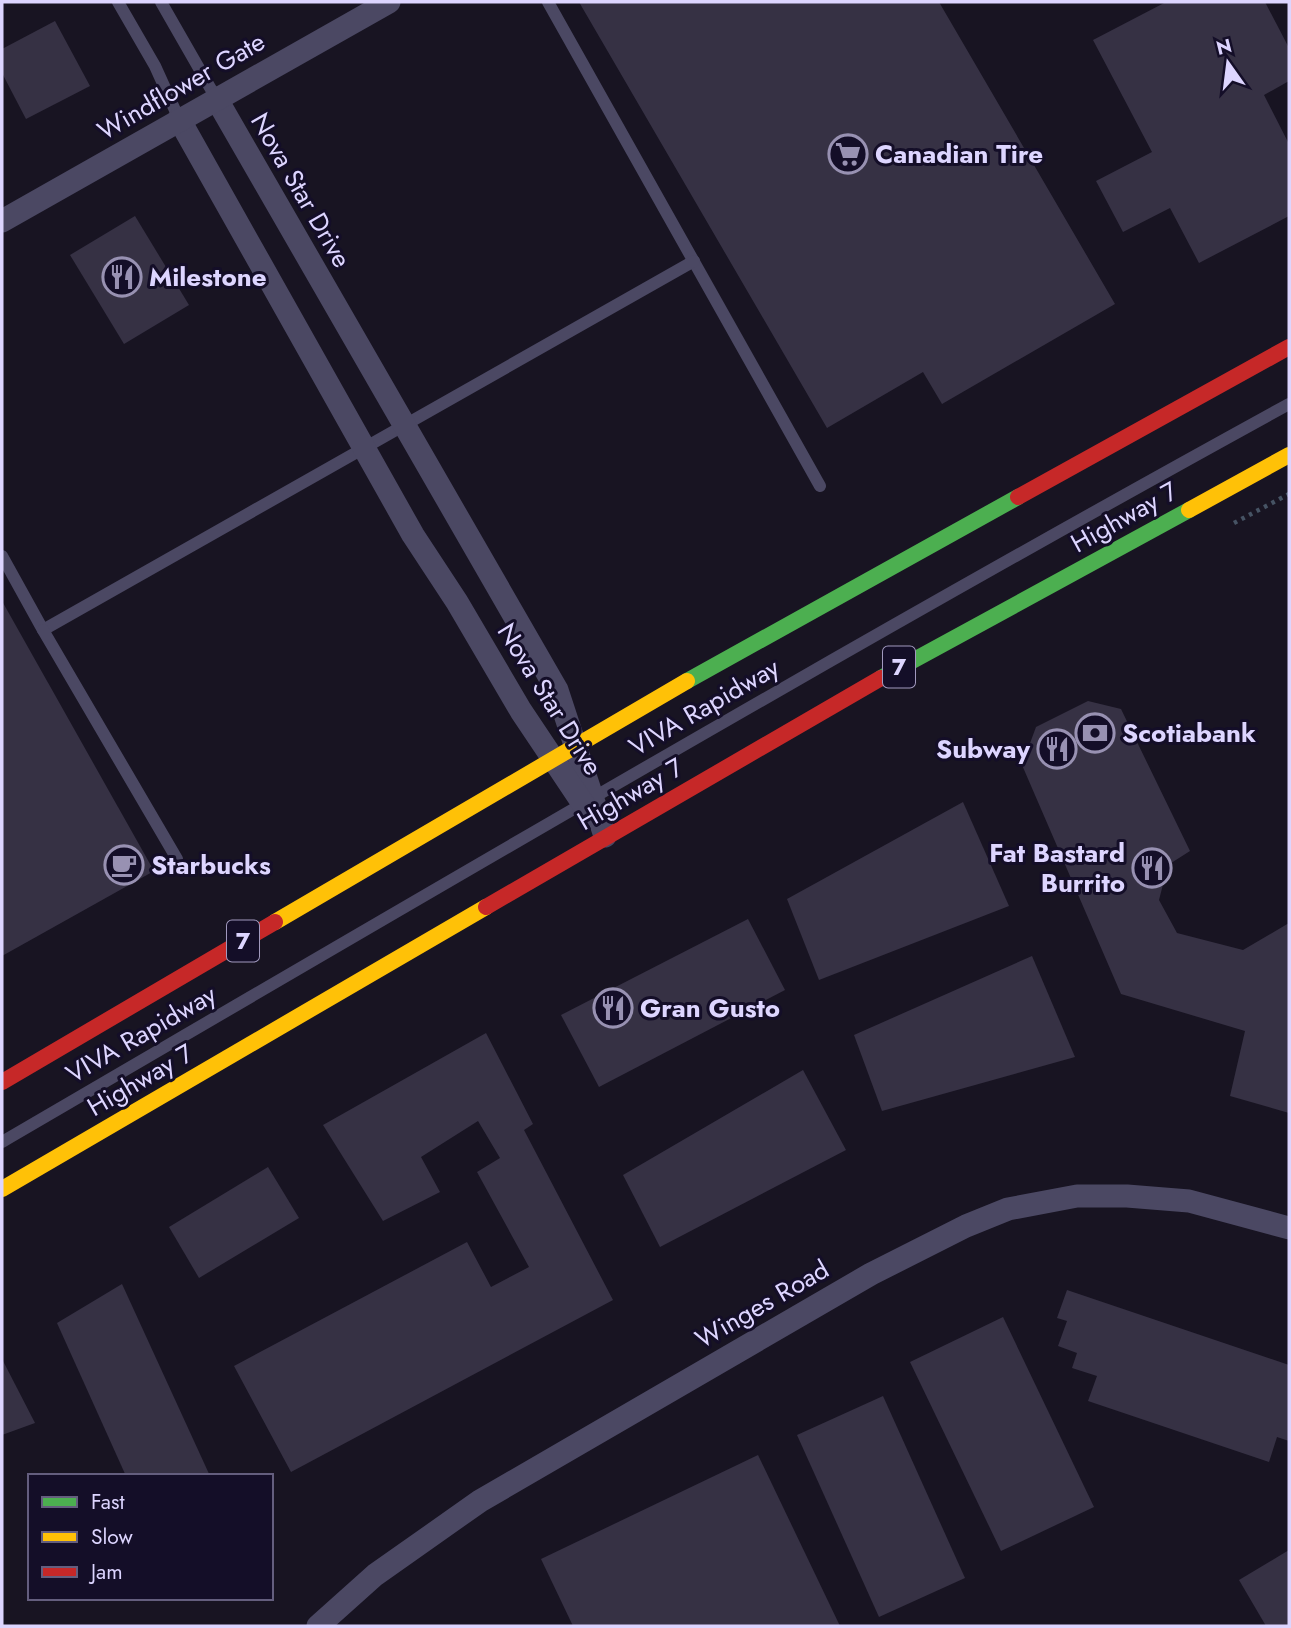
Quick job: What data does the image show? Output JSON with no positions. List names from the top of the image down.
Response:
{
  "streets": {
    "main road": ["Highway 7", "7"],
    "street": ["Windflower Gate", "Nova Star Drive", "Winges Road"],
    "lane": ["VIVA Rapidway"]
  },
  "crossings": [
    ["Windflower Gate", "Nova Star Drive"],
    ["Nova Star Drive", "Highway 7"],
    ["Nova Star Drive", "7"],
    ["Nova Star Drive", "VIVA Rapidway"]
  ],
  "places": {
    "supermarket": ["Canadian Tire"],
    "restaurant": [
      "Milestone",
      "Subway",
      "Fat Bastard Burrito",
      "Gran Gusto"
    ],
    "bank": ["Scotiabank"],
    "cafe": ["Starbucks"]
  },
  "legend": ["Fast", "Slow", "Jam"],
  "north": "top"
}
